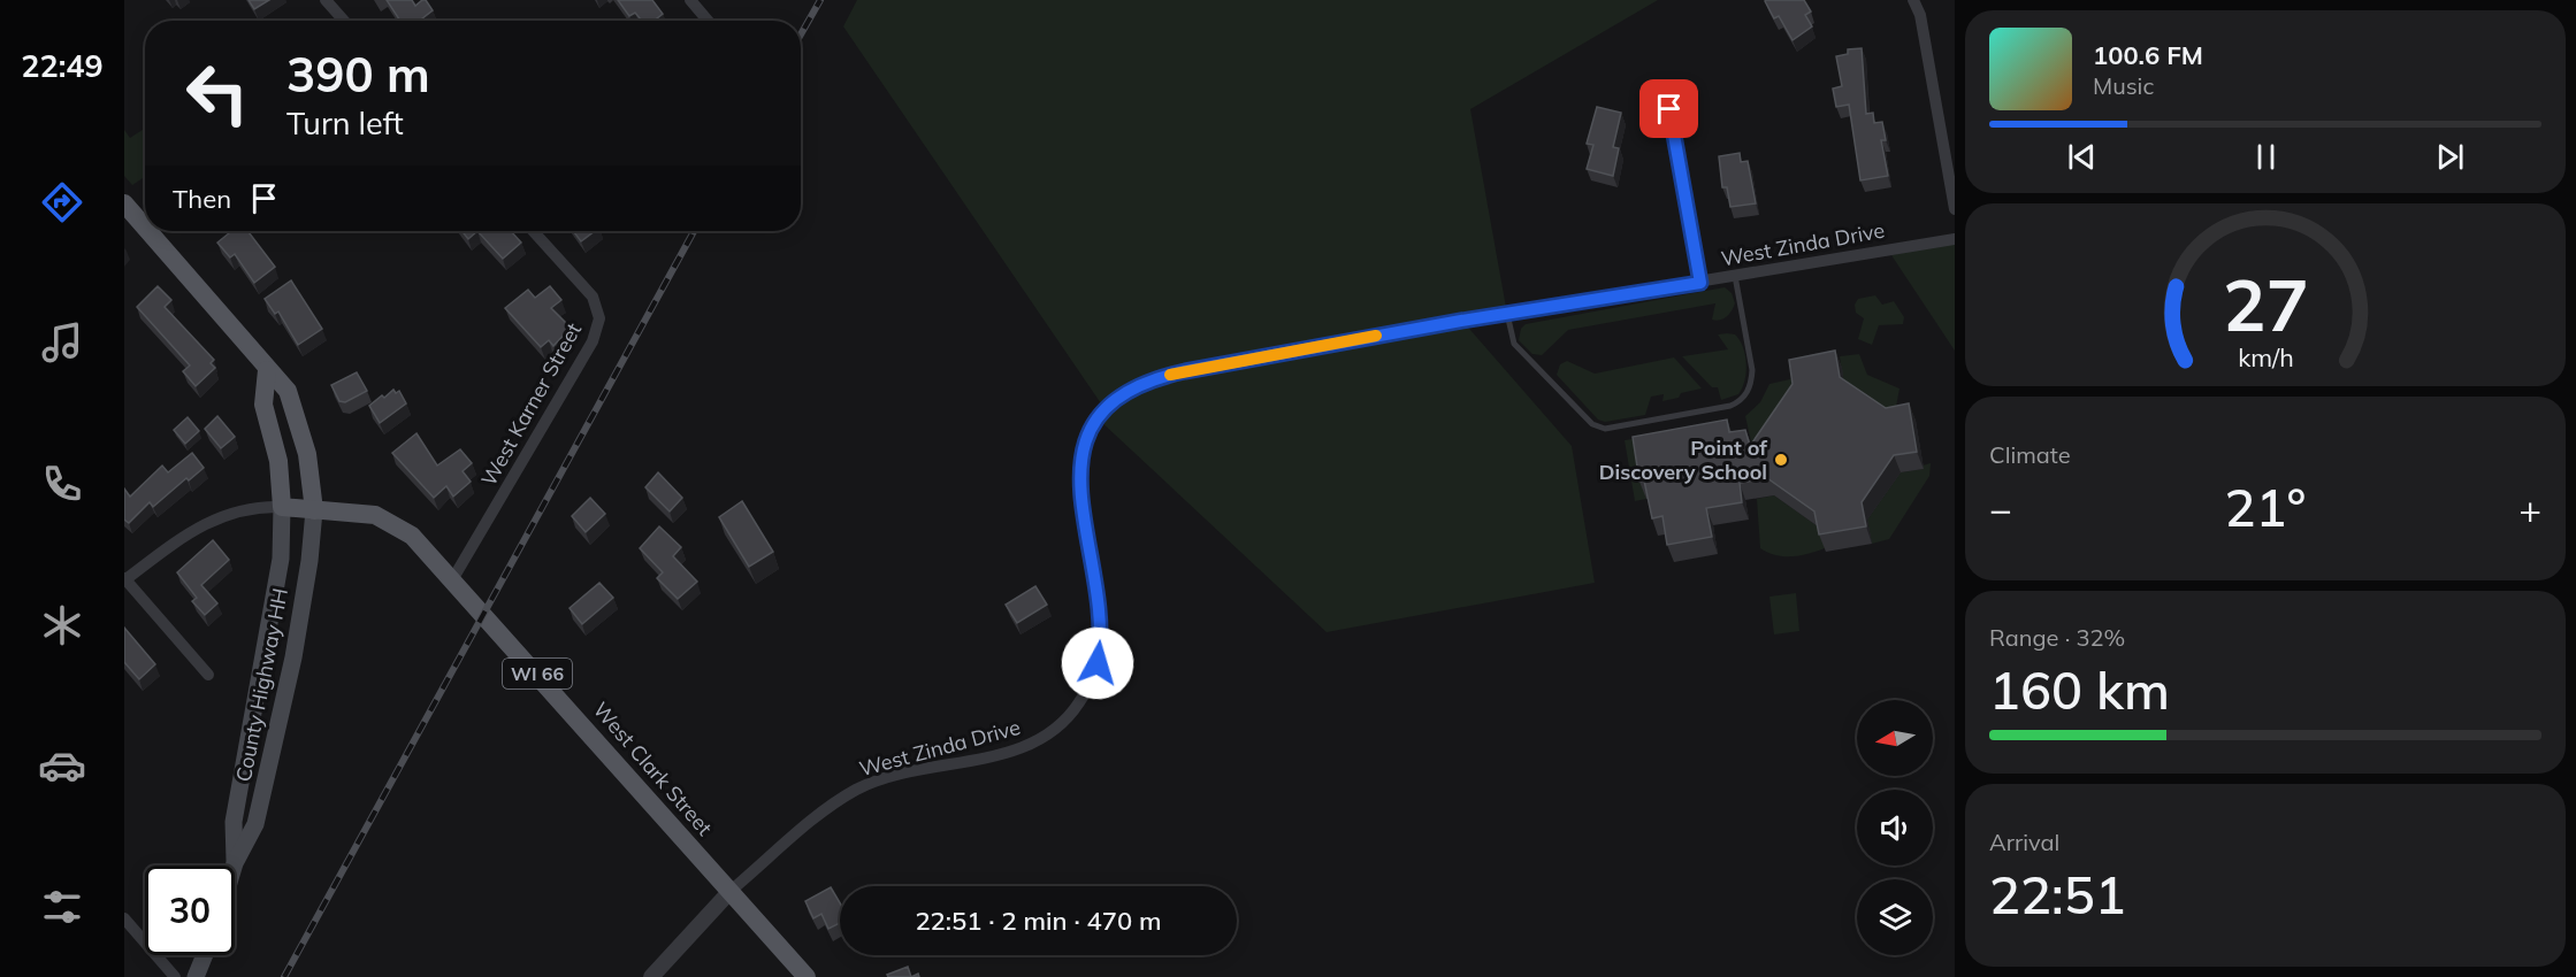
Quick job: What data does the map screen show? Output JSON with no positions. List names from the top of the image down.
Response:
{
  "streets": {
    "main road": ["WI 66", "County Highway HH", "West Clark Street"],
    "street": ["West Zinda Drive", "West Karner Street"]
  },
  "crossings": [
    ["West Zinda Drive", "West Clark Street"],
    ["West Karner Street", "West Clark Street"],
    ["County Highway HH", "West Clark Street"]
  ],
  "places": ["Point of Discovery School"],
  "north": "left",
  "page": {
    "tabs": "22:49",
    "turn": ["390 m", "Turn left"],
    "song": ["100.6 FM", "Music"],
    "then": "Then",
    "tile": [
      "Climate",
      ["Range · 32%", "160 km"],
      ["Arrival", "22:51"]
    ],
    "heat": ["−", "21°", "+"],
    "limit": "30",
    "trip": "22:51 · 2 min · 470 m",
    "gauge": ["27", "km/h"]
  }
}
